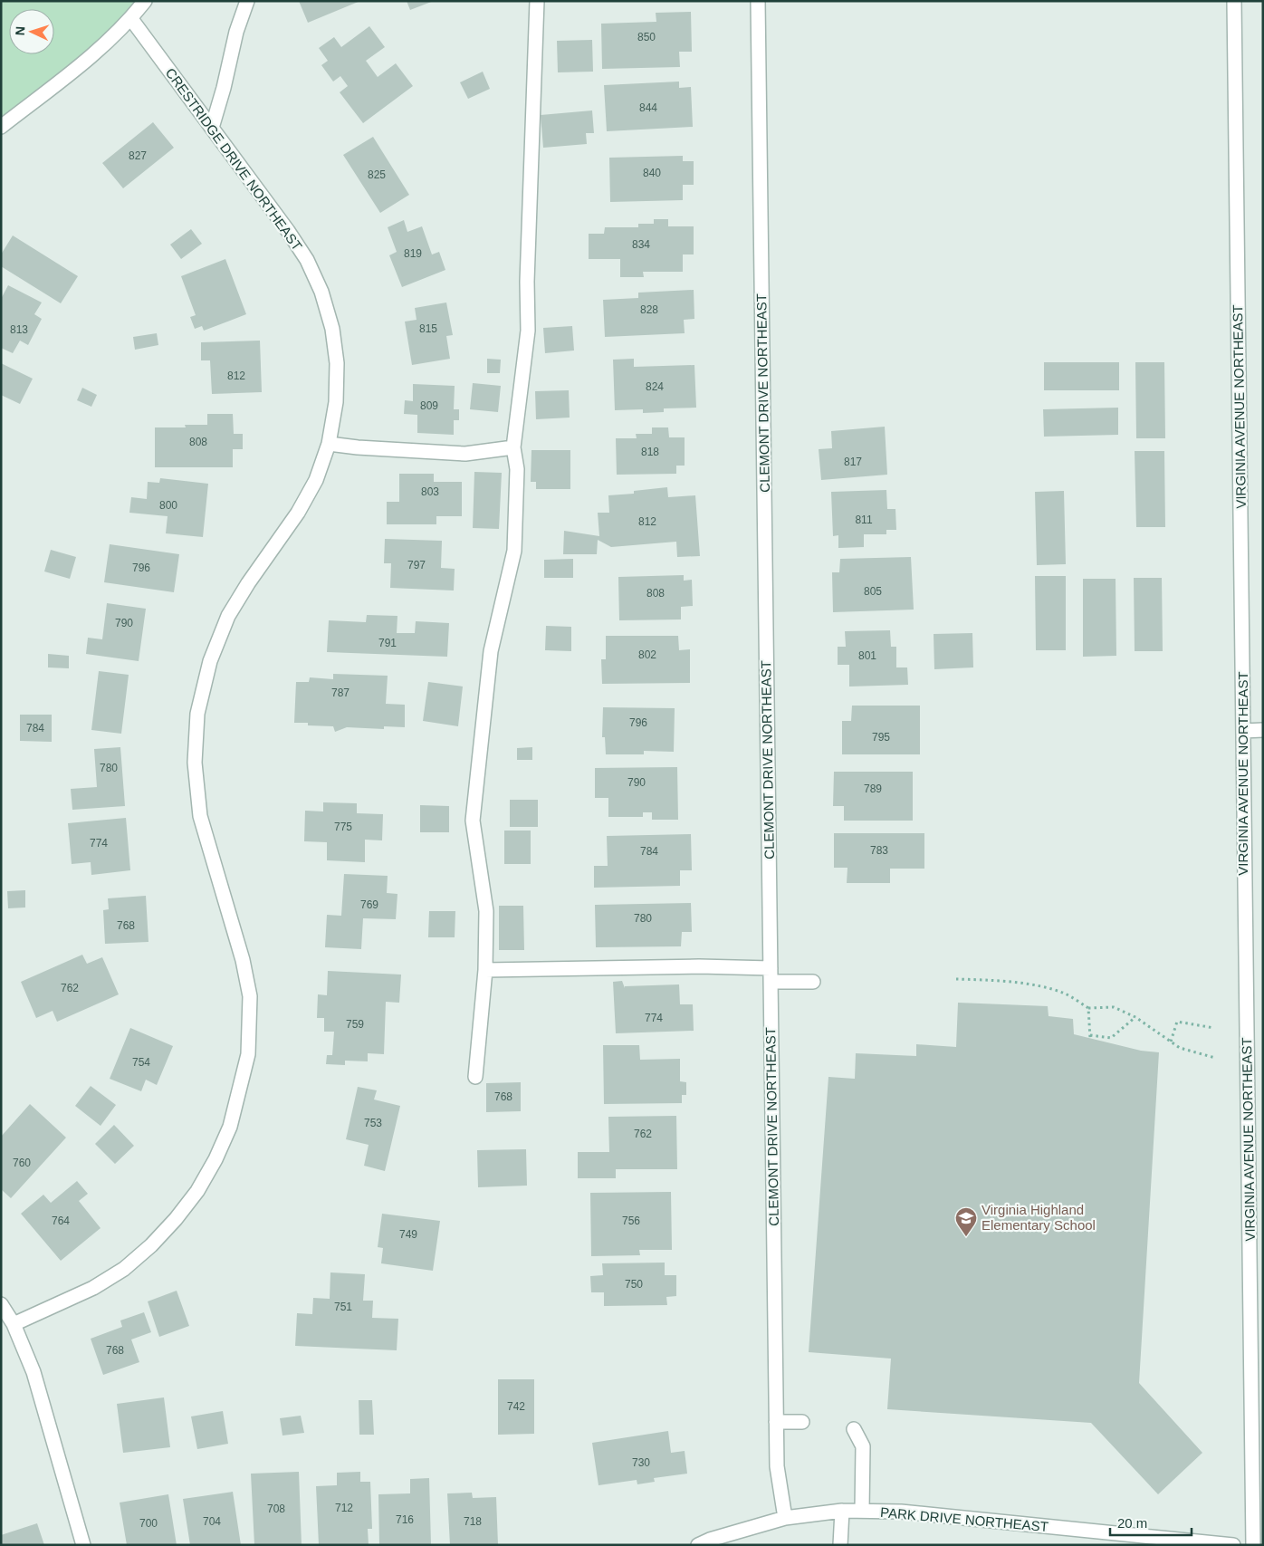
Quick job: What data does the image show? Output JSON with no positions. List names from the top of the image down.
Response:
{
  "streets": {
    "street": [
      "CRESTRIDGE DRIVE NORTHEAST",
      "CLEMONT DRIVE NORTHEAST",
      "VIRGINIA AVENUE NORTHEAST",
      "PARK DRIVE NORTHEAST"
    ]
  },
  "crossings": [
    ["CLEMONT DRIVE NORTHEAST", "PARK DRIVE NORTHEAST"]
  ],
  "places": {
    "school or university": ["Virginia Highland Elementary School"]
  },
  "house_numbers": [
    "850",
    "844",
    "827",
    "840",
    "825",
    "834",
    "819",
    "828",
    "815",
    "813",
    "812",
    "824",
    "809",
    "808",
    "818",
    "817",
    "803",
    "800",
    "811",
    "812",
    "797",
    "796",
    "805",
    "808",
    "790",
    "791",
    "802",
    "801",
    "787",
    "796",
    "784",
    "795",
    "780",
    "790",
    "789",
    "775",
    "774",
    "783",
    "784",
    "769",
    "780",
    "768",
    "762",
    "774",
    "759",
    "754",
    "768",
    "753",
    "762",
    "760",
    "764",
    "756",
    "749",
    "750",
    "751",
    "768",
    "742",
    "730",
    "712",
    "708",
    "716",
    "704",
    "718",
    "700"
  ],
  "scale_bar": "20 m",
  "north": "left"
}
